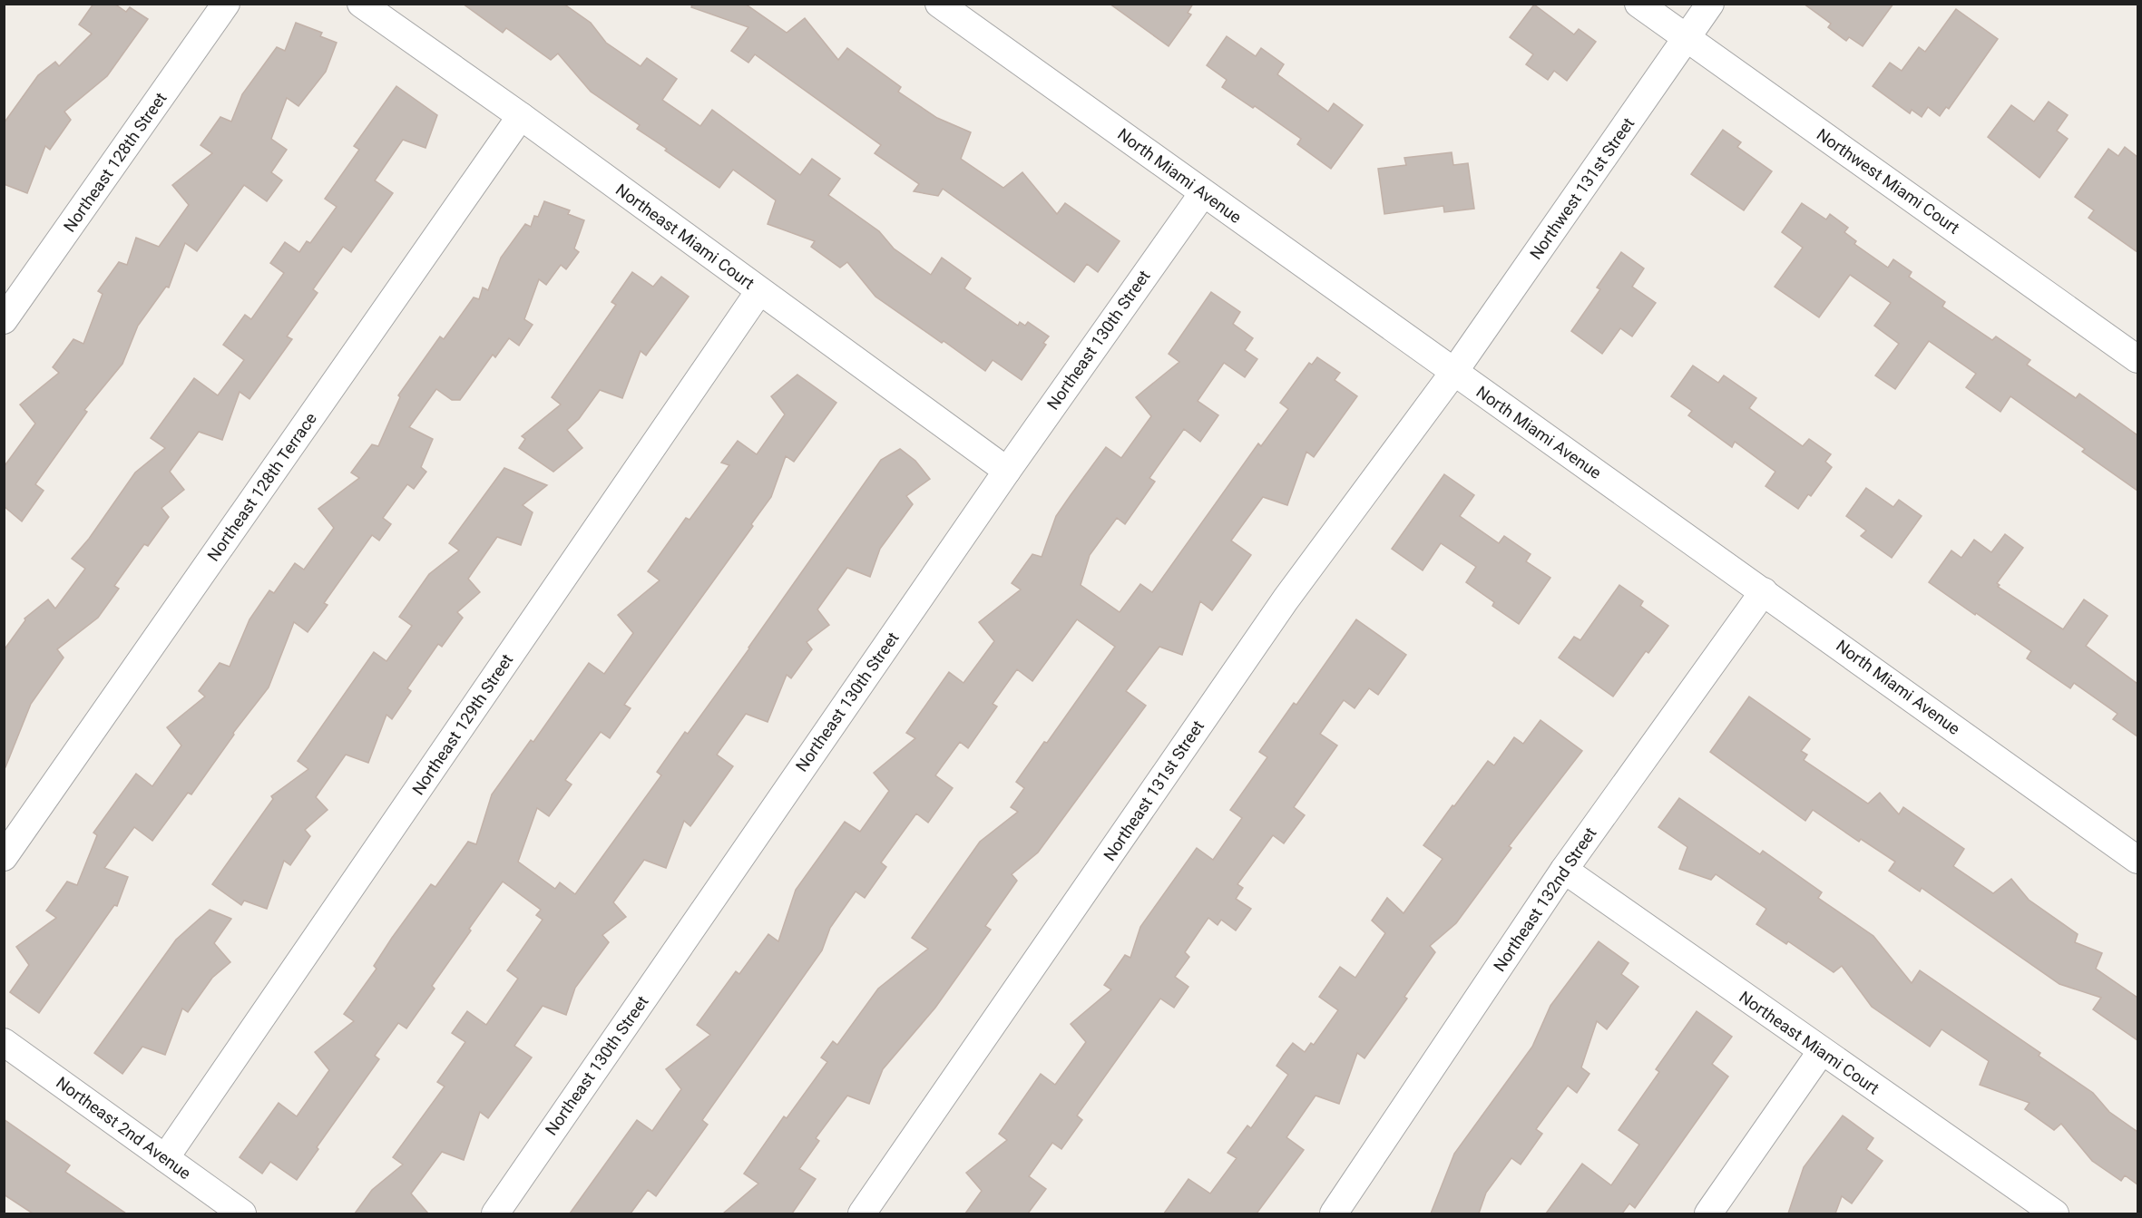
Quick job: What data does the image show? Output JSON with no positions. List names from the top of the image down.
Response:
{
  "streets": {
    "street": [
      "Northeast 128th Street",
      "North Miami Avenue",
      "Northwest Miami Court",
      "Northwest 131st Street",
      "Northeast Miami Court",
      "Northeast 130th Street",
      "Northeast 128th Terrace",
      "Northeast 129th Street",
      "Northeast 131st Street",
      "Northeast 132nd Street",
      "Northeast 2nd Avenue"
    ]
  },
  "crossings": [
    ["North Miami Avenue", "Northwest 131st Street"],
    ["North Miami Avenue", "Northeast 130th Street"],
    ["North Miami Avenue", "Northeast 131st Street"],
    ["North Miami Avenue", "Northeast 132nd Street"],
    ["Northwest Miami Court", "Northwest 131st Street"],
    ["Northwest 131st Street", "Northeast 131st Street"],
    ["Northeast Miami Court", "Northeast 130th Street"],
    ["Northeast Miami Court", "Northeast 128th Terrace"],
    ["Northeast Miami Court", "Northeast 129th Street"],
    ["Northeast Miami Court", "Northeast 132nd Street"],
    ["Northeast 129th Street", "Northeast 2nd Avenue"]
  ]
}
